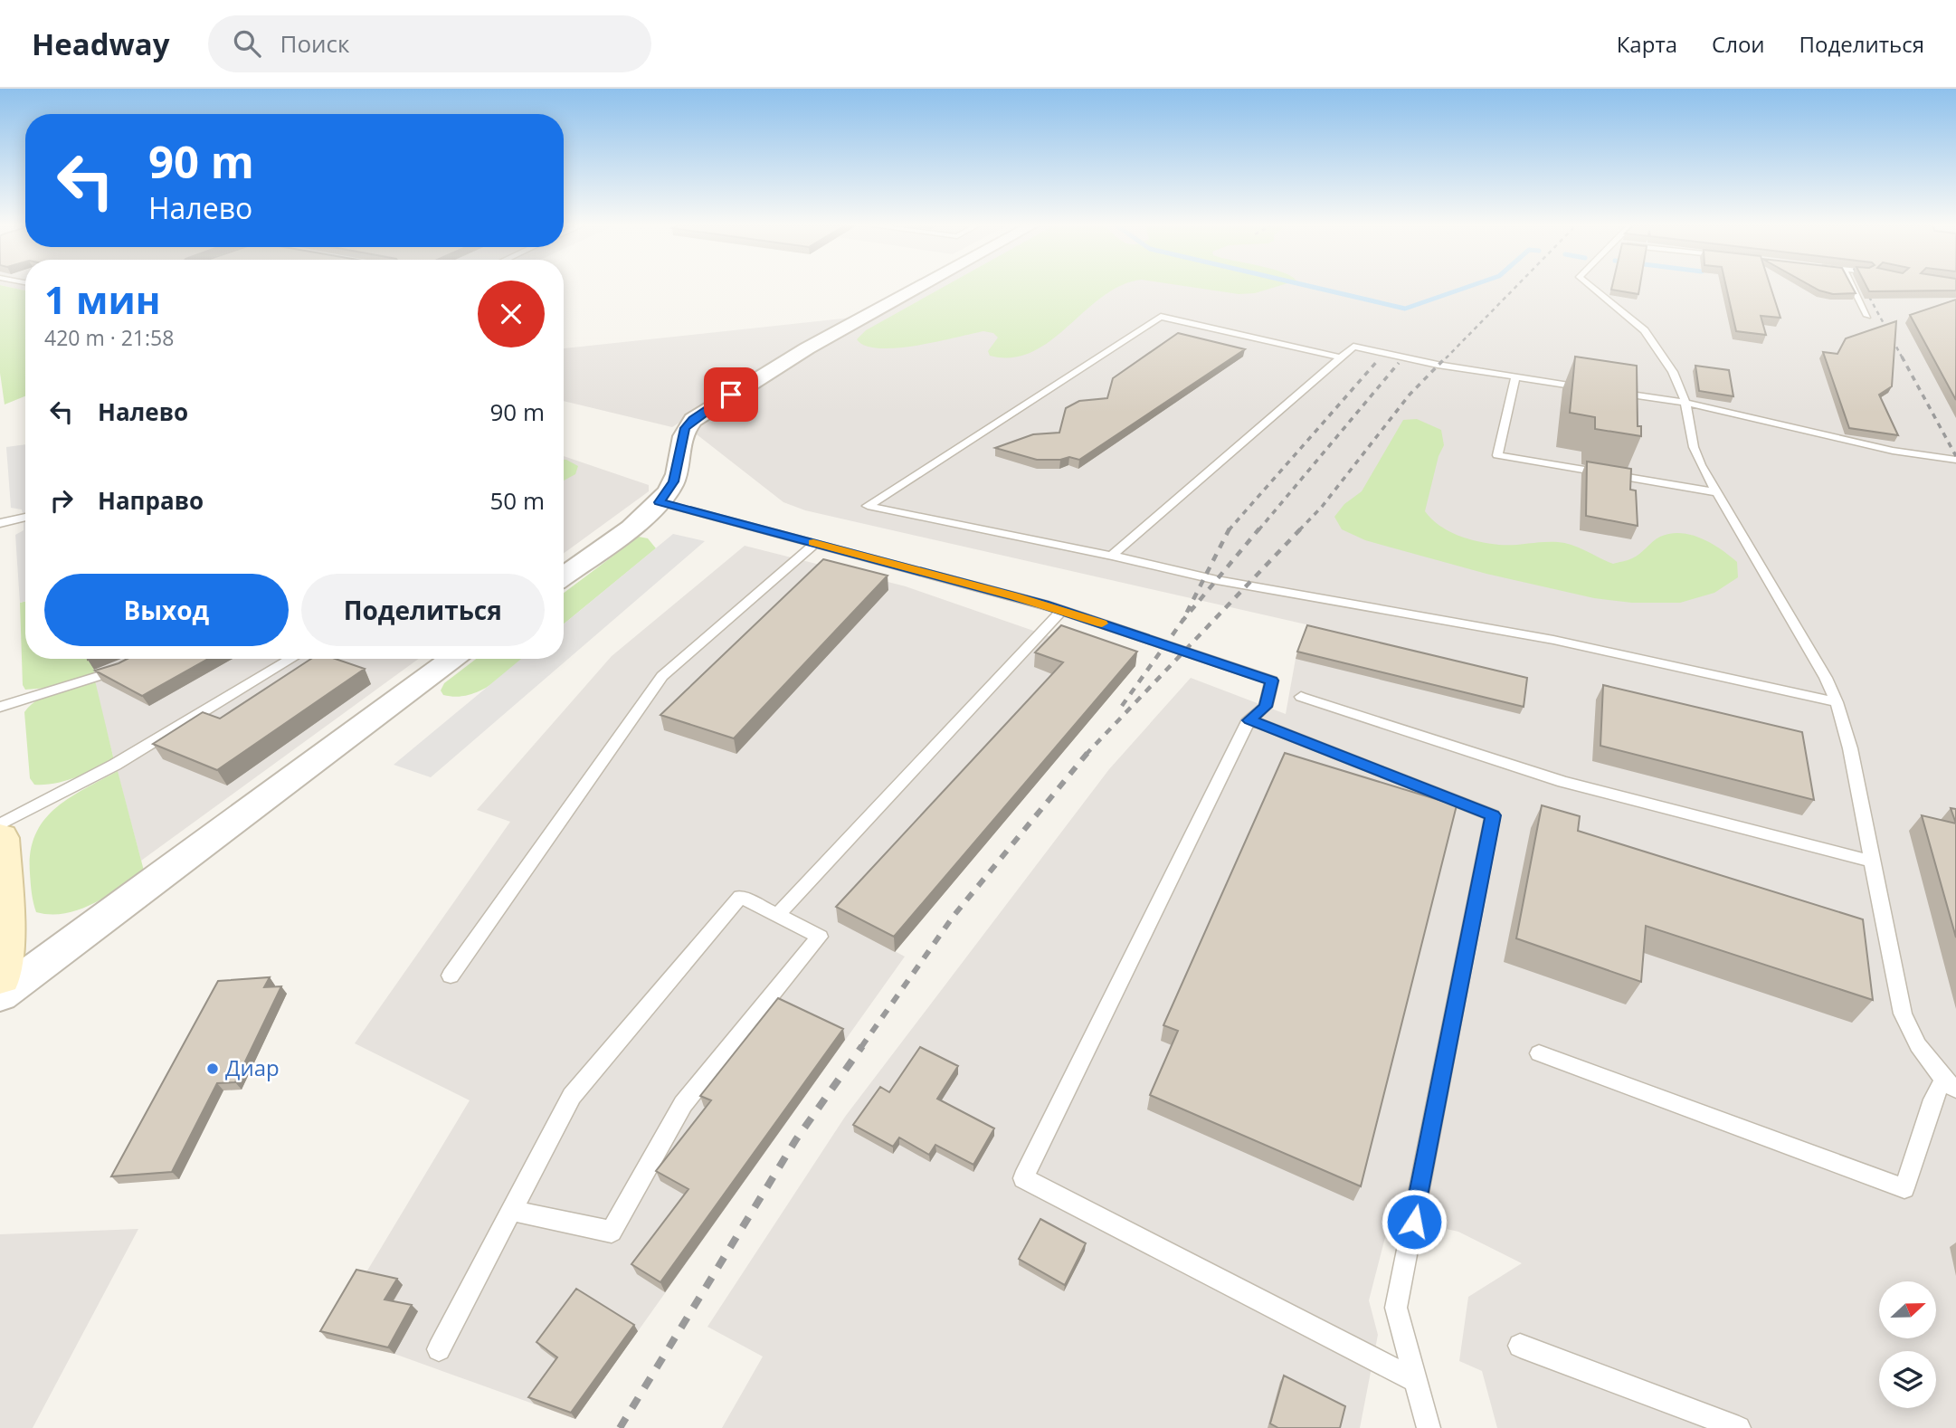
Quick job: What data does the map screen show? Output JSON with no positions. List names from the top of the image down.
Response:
{
  "places": ["Диар"],
  "north": "right",
  "page": {
    "header": "Headway",
    "search": "Поиск",
    "nav": ["Карта", "Слои", "Поделиться"],
    "turn": ["90 m", "Налево"],
    "heading": ["1 мин", "420 m · 21:58"],
    "list": [
      {
        "name": "Налево",
        "value": "90 m"
      },
      {
        "name": "Направо",
        "value": "50 m"
      }
    ],
    "buttons": ["Выход", "Поделиться"]
  }
}
